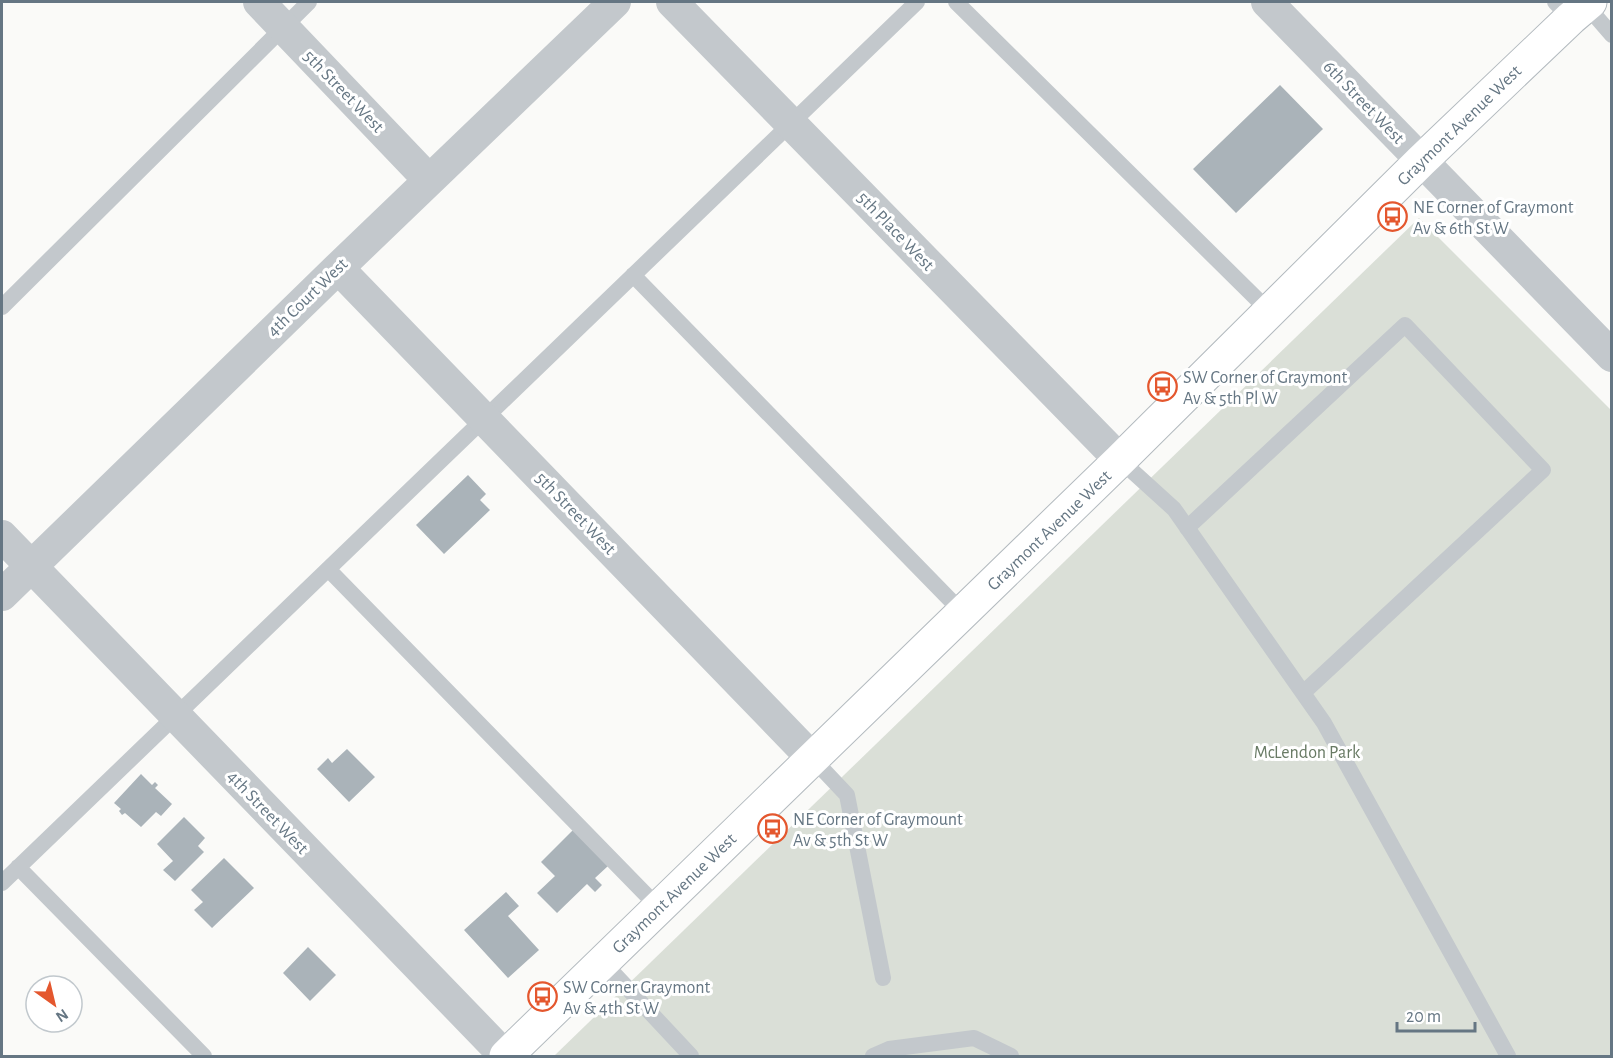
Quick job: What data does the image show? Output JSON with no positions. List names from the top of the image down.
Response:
{
  "streets": {
    "main road": ["Graymont Avenue West"],
    "street": [
      "5th Street West",
      "6th Street West",
      "5th Place West",
      "4th Court West",
      "4th Street West"
    ]
  },
  "crossings": [
    ["5th Street West", "Graymont Avenue West"],
    ["5th Street West", "4th Court West"],
    ["6th Street West", "Graymont Avenue West"],
    ["Graymont Avenue West", "5th Place West"],
    ["Graymont Avenue West", "4th Street West"],
    ["4th Court West", "4th Street West"]
  ],
  "parks": ["McLendon Park"],
  "places": {
    "bus stop": [
      "NE Corner of Graymont Av & 6th St W",
      "SW Corner of Graymont Av & 5th Pl W",
      "NE Corner of Graymount Av & 5th St W",
      "SW Corner Graymont Av & 4th St W"
    ]
  },
  "scale_bar": "20 m",
  "north": "bottom right"
}
